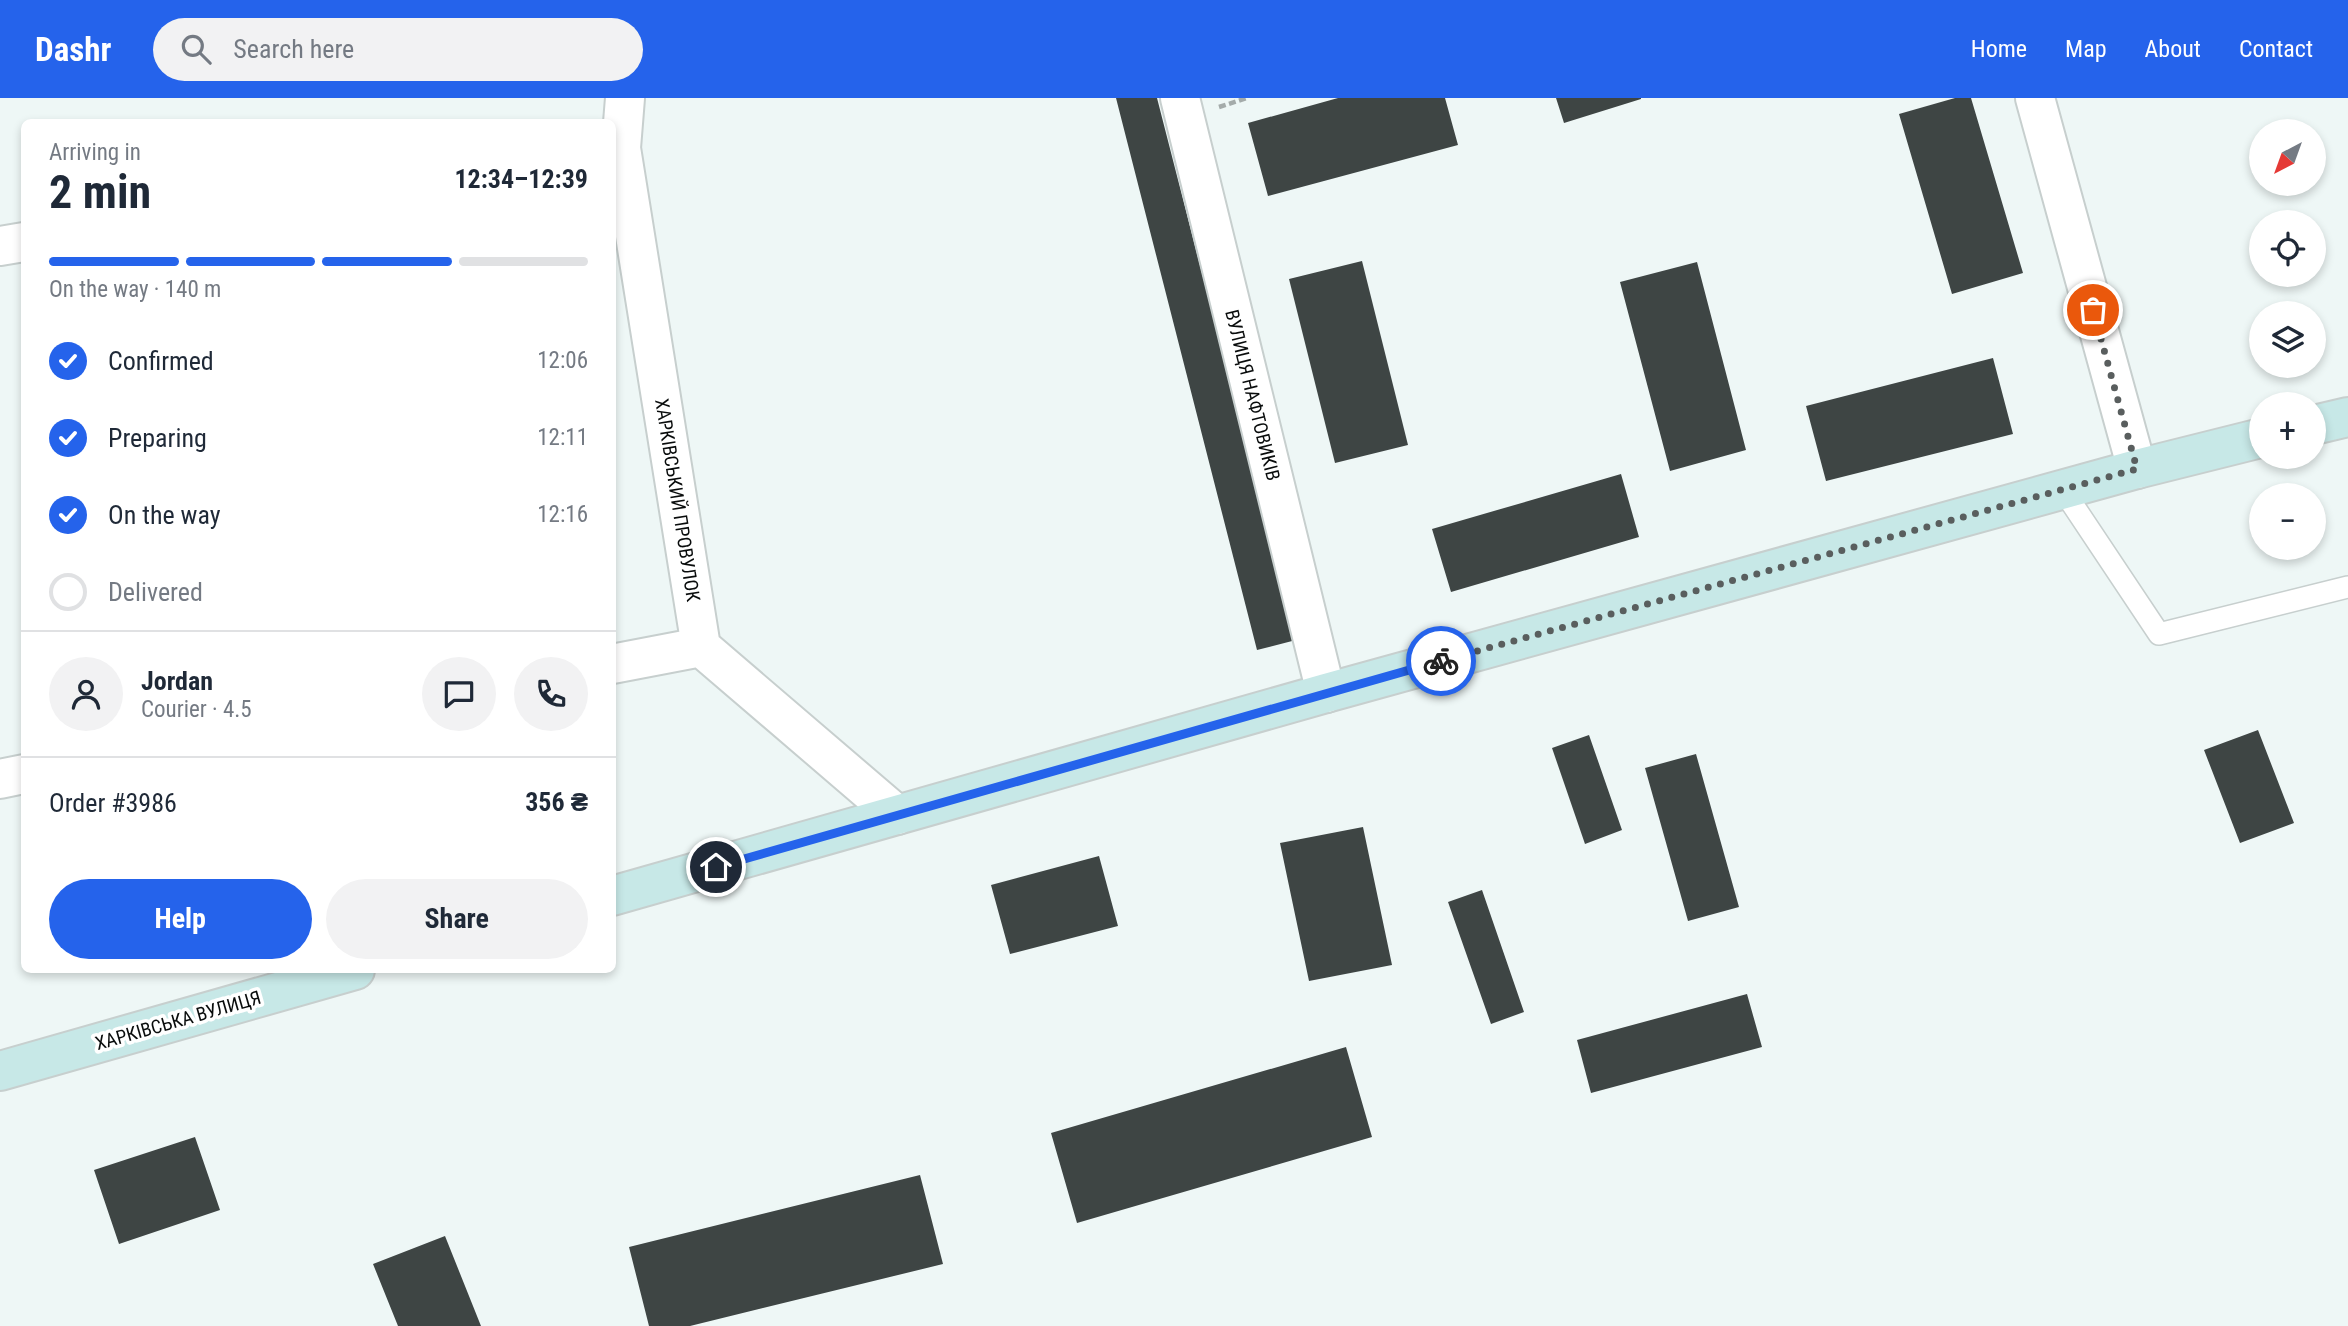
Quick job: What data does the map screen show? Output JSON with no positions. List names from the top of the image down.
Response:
{
  "streets": {
    "main road": ["ХАРКІВСЬКА ВУЛИЦЯ"],
    "street": ["ВУЛИЦЯ НАФТОВИКІВ", "ХАРКІВСЬКИЙ ПРОВУЛОК"]
  },
  "north": "bottom left",
  "page": {
    "header": "Dashr",
    "search": "Search here",
    "nav": [
      "Home",
      "Map",
      "About",
      "Contact"
    ],
    "map_buttons": ["+", "−"],
    "heading": ["2 min", "Arriving in", "12:34–12:39"],
    "panel": [
      "Jordan",
      "Courier · 4.5",
      "Order #3986",
      "356 ₴"
    ],
    "bar": "On the way · 140 m",
    "list": [
      ["Confirmed", "12:06"],
      ["Preparing", "12:11"],
      ["On the way", "12:16"],
      "Delivered"
    ],
    "buttons": ["Help", "Share"]
  }
}
